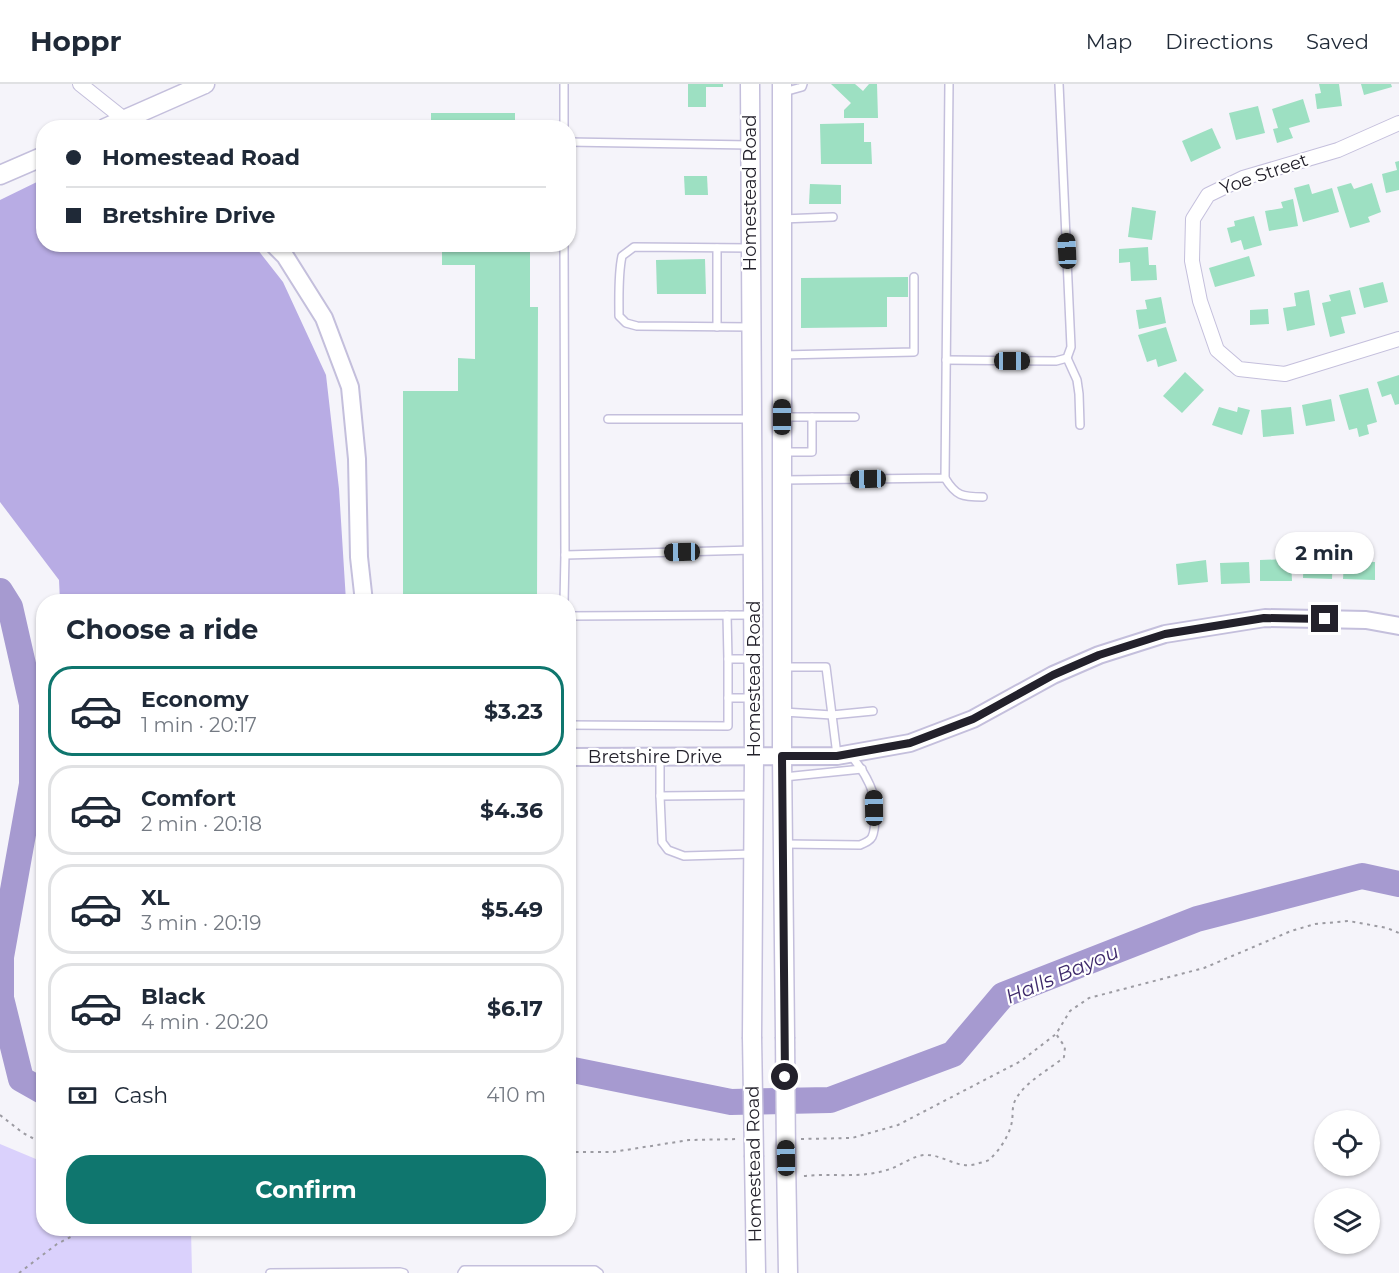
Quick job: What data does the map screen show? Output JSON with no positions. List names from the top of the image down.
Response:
{
  "streets": {
    "main road": ["Homestead Road"],
    "street": ["Yoe Street", "Bretshire Drive"]
  },
  "crossings": [
    ["Homestead Road", "Bretshire Drive"]
  ],
  "water": ["Halls Bayou"],
  "page": {
    "header": "Hoppr",
    "nav": ["Map", "Directions", "Saved"],
    "banner": ["Homestead Road", "Bretshire Drive"],
    "bubble": "2 min",
    "heading": "Choose a ride",
    "list": [
      {
        "name": "Economy",
        "note": "1 min · 20:17",
        "value": "$3.23"
      },
      {
        "name": "Comfort",
        "note": "2 min · 20:18",
        "value": "$4.36"
      },
      {
        "name": "XL",
        "note": "3 min · 20:19",
        "value": "$5.49"
      },
      {
        "name": "Black",
        "note": "4 min · 20:20",
        "value": "$6.17"
      }
    ],
    "pay": ["Cash", "410 m"],
    "buttons": "Confirm"
  }
}
